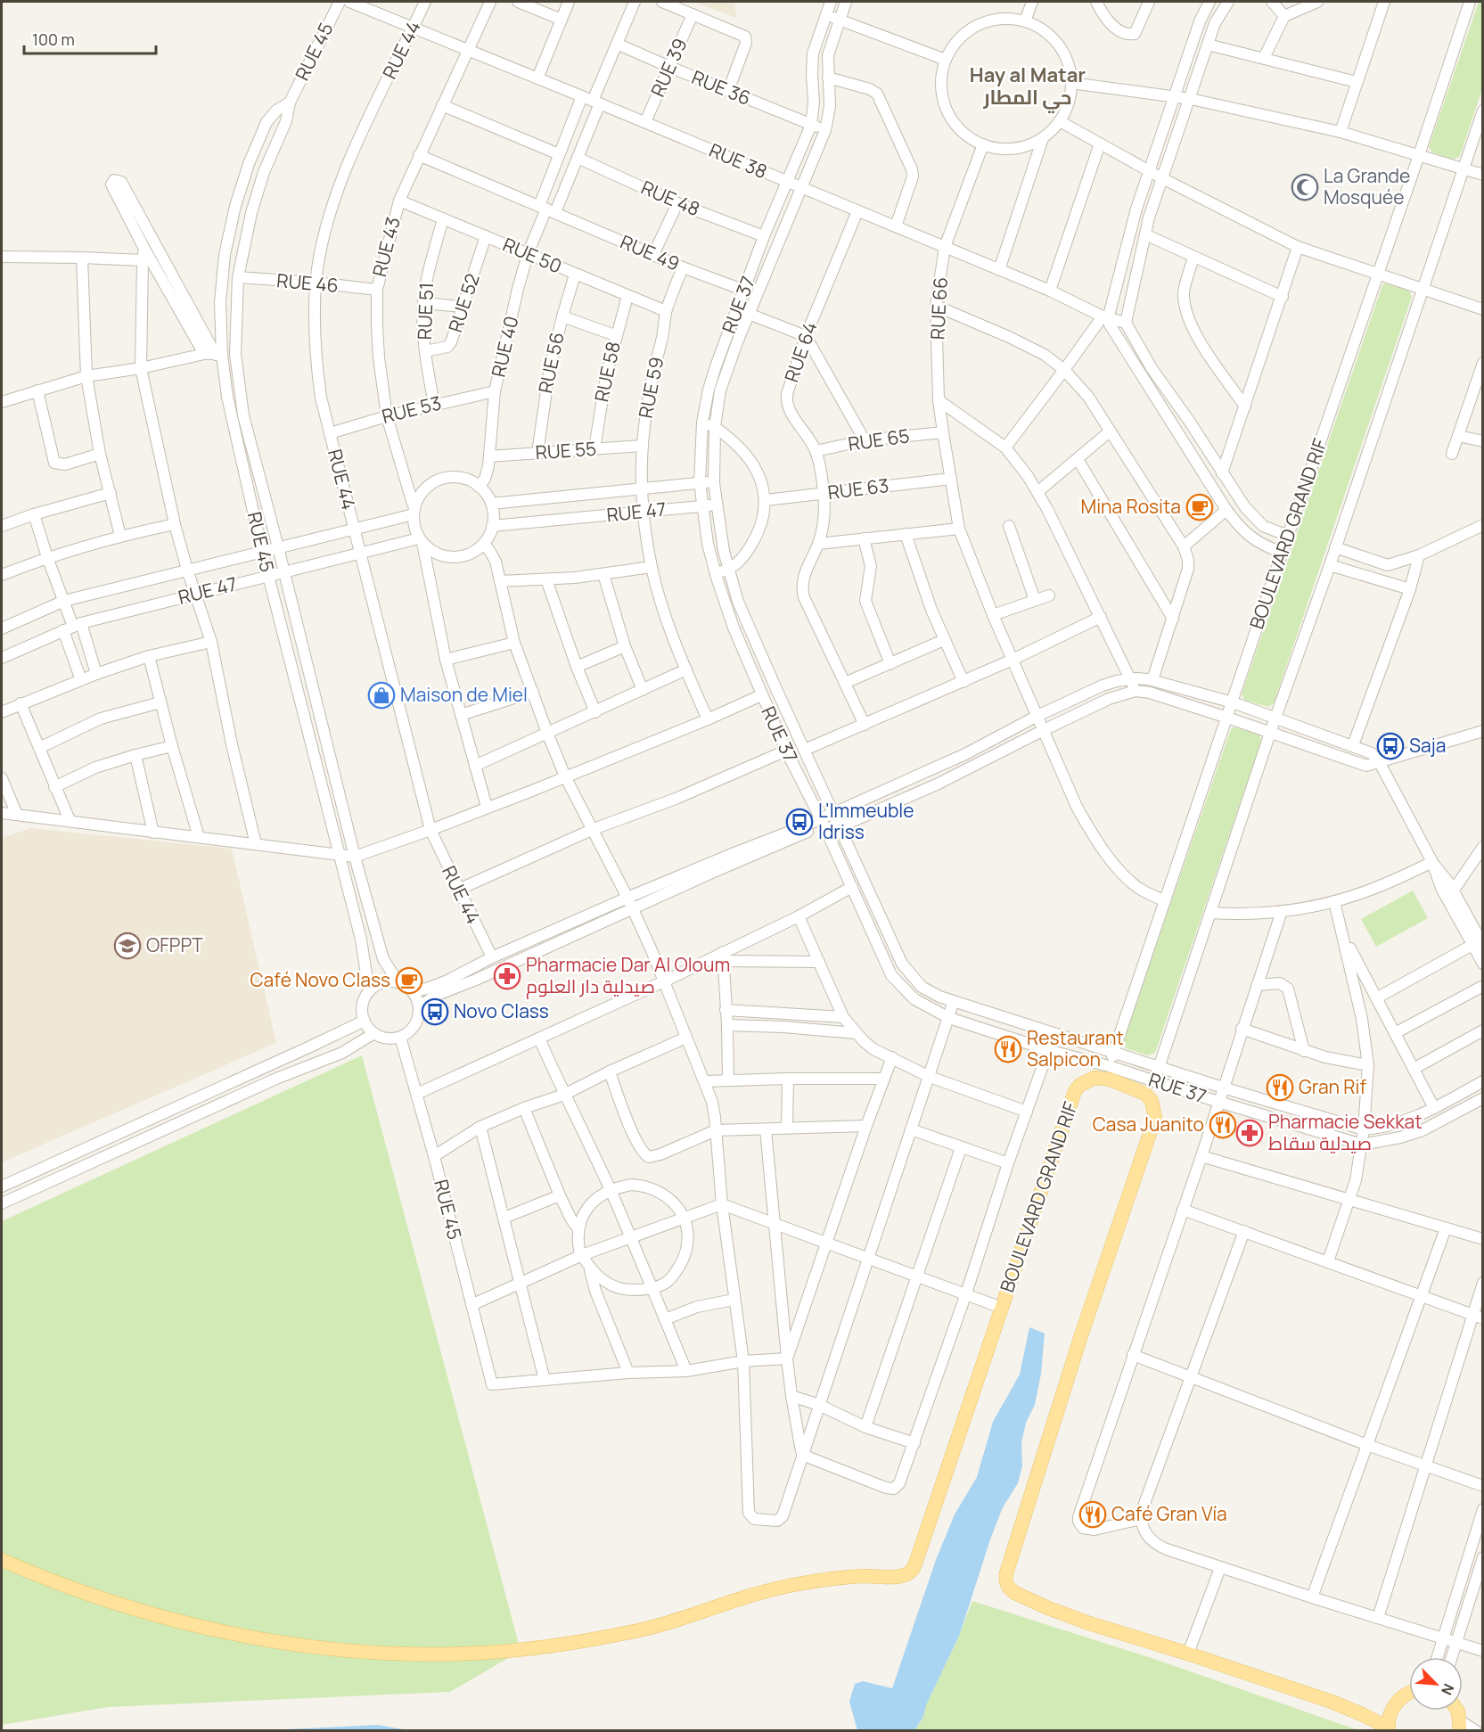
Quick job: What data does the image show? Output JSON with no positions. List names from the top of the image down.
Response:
{
  "streets": {
    "main road": ["BOULEVARD GRAND RIF"],
    "street": [
      "RUE 44",
      "RUE 45",
      "RUE 39",
      "RUE 36",
      "RUE 38",
      "RUE 48",
      "RUE 43",
      "RUE 49",
      "RUE 50",
      "RUE 46",
      "RUE 52",
      "RUE 37",
      "RUE 66",
      "RUE 51",
      "RUE 40",
      "RUE 64",
      "RUE 56",
      "RUE 58",
      "RUE 59",
      "RUE 53",
      "RUE 65",
      "RUE 55",
      "RUE 63",
      "RUE 47"
    ]
  },
  "crossings": [
    ["RUE 44", "RUE 38"],
    ["RUE 44", "RUE 46"],
    ["RUE 44", "RUE 53"],
    ["RUE 44", "RUE 47"],
    ["RUE 45", "RUE 46"],
    ["RUE 45", "RUE 47"],
    ["RUE 39", "RUE 36"],
    ["RUE 39", "RUE 38"],
    ["RUE 36", "RUE 37"],
    ["RUE 36", "RUE 40"],
    ["RUE 38", "RUE 43"],
    ["RUE 38", "RUE 37"],
    ["RUE 38", "RUE 66"],
    ["RUE 38", "RUE 40"],
    ["RUE 38", "RUE 64"],
    ["RUE 48", "RUE 37"],
    ["RUE 48", "RUE 40"],
    ["RUE 43", "RUE 49"],
    ["RUE 43", "RUE 50"],
    ["RUE 43", "RUE 46"],
    ["RUE 43", "RUE 40"],
    ["RUE 43", "RUE 53"],
    ["RUE 43", "RUE 47"],
    ["RUE 49", "RUE 37"],
    ["RUE 49", "RUE 40"],
    ["RUE 49", "RUE 59"],
    ["RUE 50", "RUE 52"],
    ["RUE 50", "RUE 51"],
    ["RUE 50", "RUE 40"],
    ["RUE 50", "RUE 56"],
    ["RUE 50", "RUE 58"],
    ["RUE 50", "RUE 59"],
    ["RUE 52", "RUE 51"],
    ["RUE 37", "RUE 47"],
    ["RUE 37", "BOULEVARD GRAND RIF"],
    ["RUE 66", "RUE 65"],
    ["RUE 66", "RUE 63"],
    ["RUE 66", "BOULEVARD GRAND RIF"],
    ["RUE 51", "RUE 53"],
    ["RUE 40", "RUE 53"],
    ["RUE 40", "RUE 55"],
    ["RUE 40", "RUE 47"],
    ["RUE 64", "RUE 65"],
    ["RUE 64", "RUE 63"],
    ["RUE 56", "RUE 55"],
    ["RUE 58", "RUE 55"],
    ["RUE 59", "RUE 55"],
    ["RUE 59", "RUE 47"]
  ],
  "districts": ["Hay al Matar حي المطار"],
  "places": {
    "mosque": ["La Grande Mosquée"],
    "cafe": ["Mina Rosita", "Café Novo Class"],
    "shop": ["Maison de Miel"],
    "bus stop": ["Saja", "L'Immeuble Idriss", "Novo Class"],
    "school or university": ["OFPPT"],
    "pharmacy": ["Pharmacie Dar Al Oloum صيدلية دار العلوم", "Pharmacie Sekkat صيدلية سقاط"],
    "restaurant": [
      "Restaurant Salpicon",
      "Gran Rif",
      "Casa Juanito",
      "Café Gran Vía"
    ]
  },
  "scale_bar": "100 m",
  "north": "bottom right"
}
